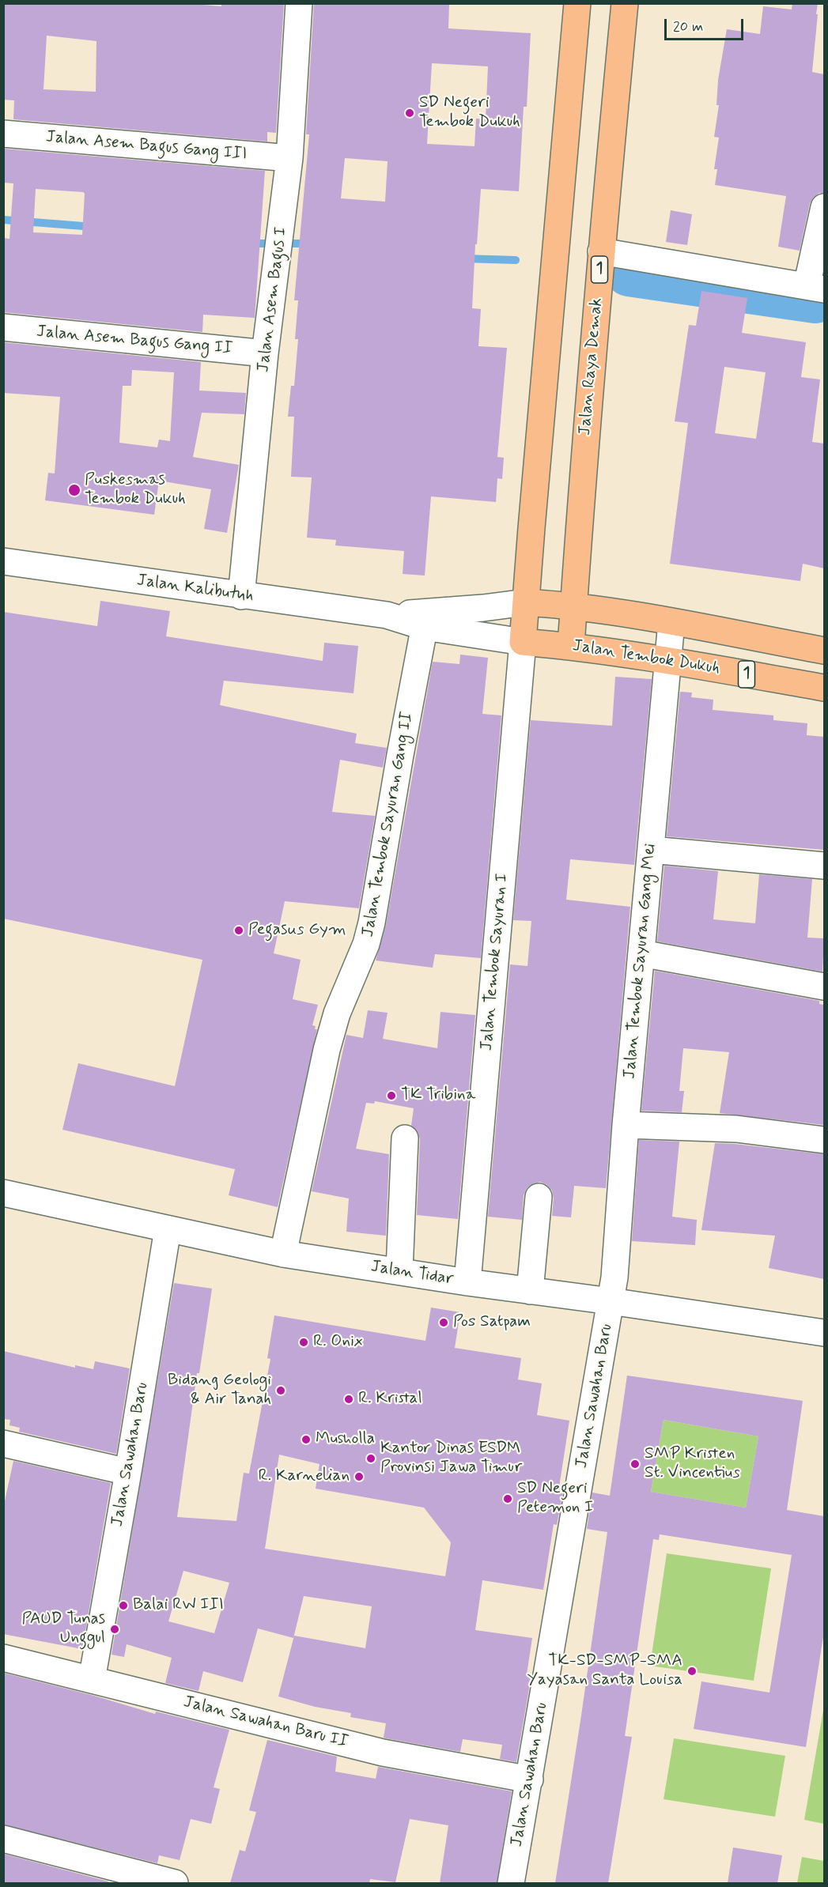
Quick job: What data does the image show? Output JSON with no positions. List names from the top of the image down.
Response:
{
  "streets": {
    "highway": ["1", "Jalan Raya Demak", "Jalan Tembok Dukuh"],
    "street": [
      "Jalan Asem Bagus Gang III",
      "Jalan Asem Bagus I",
      "Jalan Asem Bagus Gang II",
      "Jalan Kalibutuh",
      "Jalan Tembok Sayuran Gang II",
      "Jalan Tembok Sayuran Gang Mei",
      "Jalan Tembok Sayuran I",
      "Jalan Tidar",
      "Jalan Sawahan Baru",
      "Jalan Sawahan Baru II"
    ]
  },
  "crossings": [
    ["Jalan Asem Bagus Gang III", "Jalan Asem Bagus I"],
    ["1", "Jalan Raya Demak"],
    ["1", "Jalan Tembok Sayuran Gang Mei"],
    ["Jalan Asem Bagus I", "Jalan Asem Bagus Gang II"],
    ["Jalan Asem Bagus I", "Jalan Kalibutuh"],
    ["Jalan Raya Demak", "Jalan Tembok Dukuh"],
    ["Jalan Kalibutuh", "Jalan Tembok Dukuh"],
    ["Jalan Kalibutuh", "Jalan Tembok Sayuran Gang II"],
    ["Jalan Kalibutuh", "Jalan Tembok Sayuran I"],
    ["Jalan Tembok Dukuh", "Jalan Tembok Sayuran Gang Mei"],
    ["Jalan Tembok Dukuh", "Jalan Tembok Sayuran I"],
    ["Jalan Tembok Sayuran Gang II", "Jalan Tidar"],
    ["Jalan Tembok Sayuran Gang Mei", "Jalan Tidar"],
    ["Jalan Tembok Sayuran Gang Mei", "Jalan Sawahan Baru"],
    ["Jalan Tembok Sayuran I", "Jalan Tidar"],
    ["Jalan Tidar", "Jalan Sawahan Baru"],
    ["Jalan Sawahan Baru", "Jalan Sawahan Baru II"]
  ],
  "places": [
    "SD Negeri Tembok Dukuh",
    "Puskesmas Tembok Dukuh",
    "Pegasus Gym",
    "TK Tribina",
    "Pos Satpam",
    "R. Onix",
    "Bidang Geologi & Air Tanah",
    "R. Kristal",
    "Musholla",
    "Kantor Dinas ESDM Provinsi Jawa Timur",
    "SMP Kristen St. Vincentius",
    "R. Karnelian",
    "SD Negeri Petemon I",
    "Balai RW III",
    "PAUD Tunas Unggul",
    "TK-SD-SMP-SMA Yayasan Santa Louisa"
  ],
  "scale_bar": "20 m"
}
